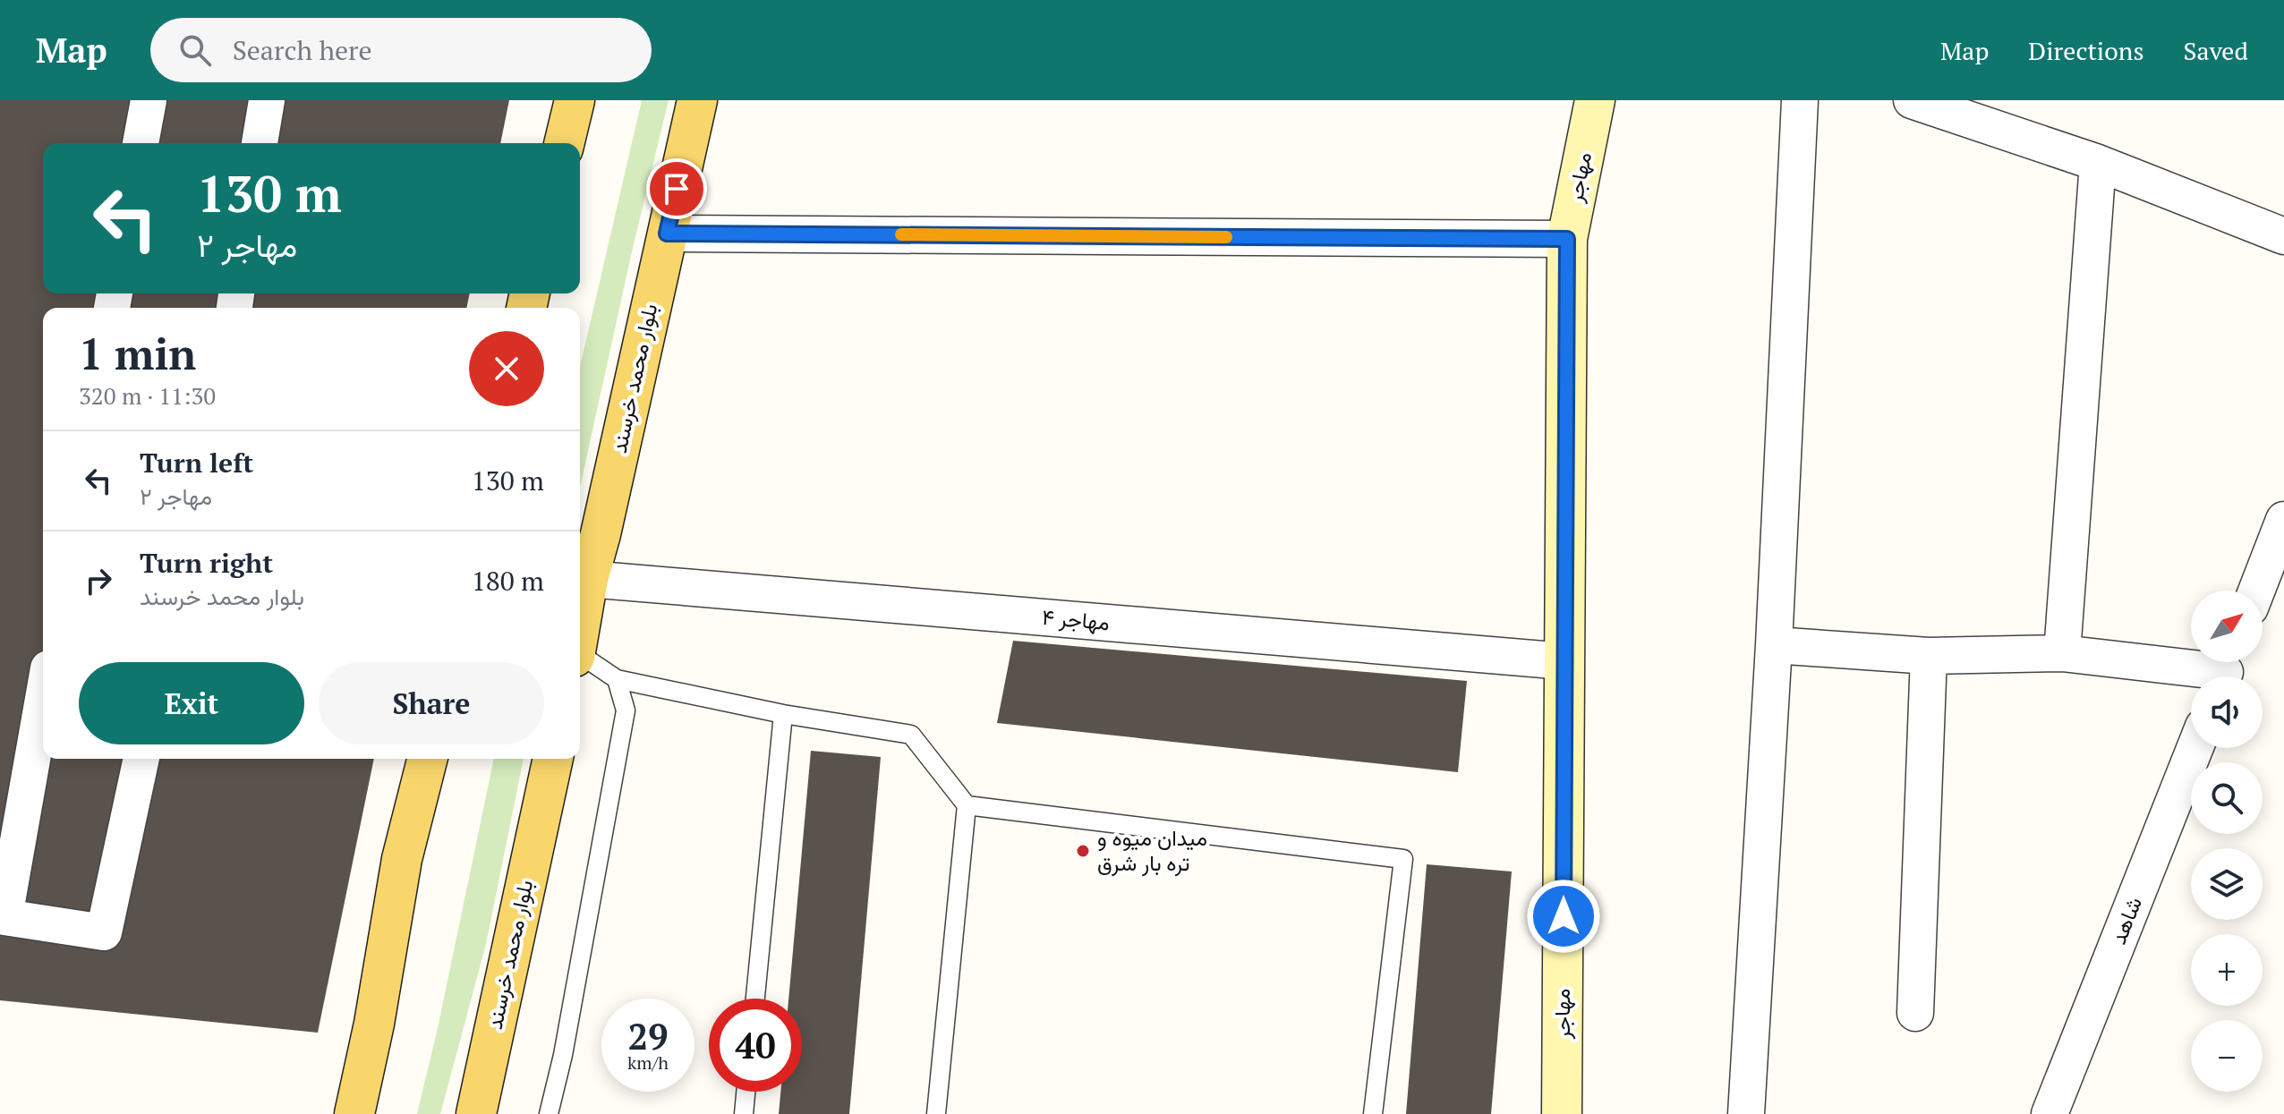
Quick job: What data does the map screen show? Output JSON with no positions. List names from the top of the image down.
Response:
{
  "streets": {
    "main road": ["بلوار محمد خرسند"],
    "street": ["مهاجر", "مهاجر ۴", "شاهد"]
  },
  "crossings": [
    ["مهاجر", "مهاجر ۴"],
    ["بلوار محمد خرسند", "مهاجر ۴"]
  ],
  "places": ["میدان میوه و تره بار شرق"],
  "north": "top right",
  "page": {
    "header": "Map",
    "search": "Search here",
    "nav": ["Map", "Directions", "Saved"],
    "turn": ["130 m", "مهاجر ۲"],
    "heading": ["1 min", "320 m · 11:30"],
    "list": [
      {
        "name": "Turn left",
        "note": "مهاجر ۲",
        "value": "130 m"
      },
      {
        "name": "Turn right",
        "note": "بلوار محمد خرسند",
        "value": "180 m"
      }
    ],
    "map_buttons": ["+", "−"],
    "buttons": ["Exit", "Share"],
    "speed": "29 km/h",
    "limit": "40"
  }
}
